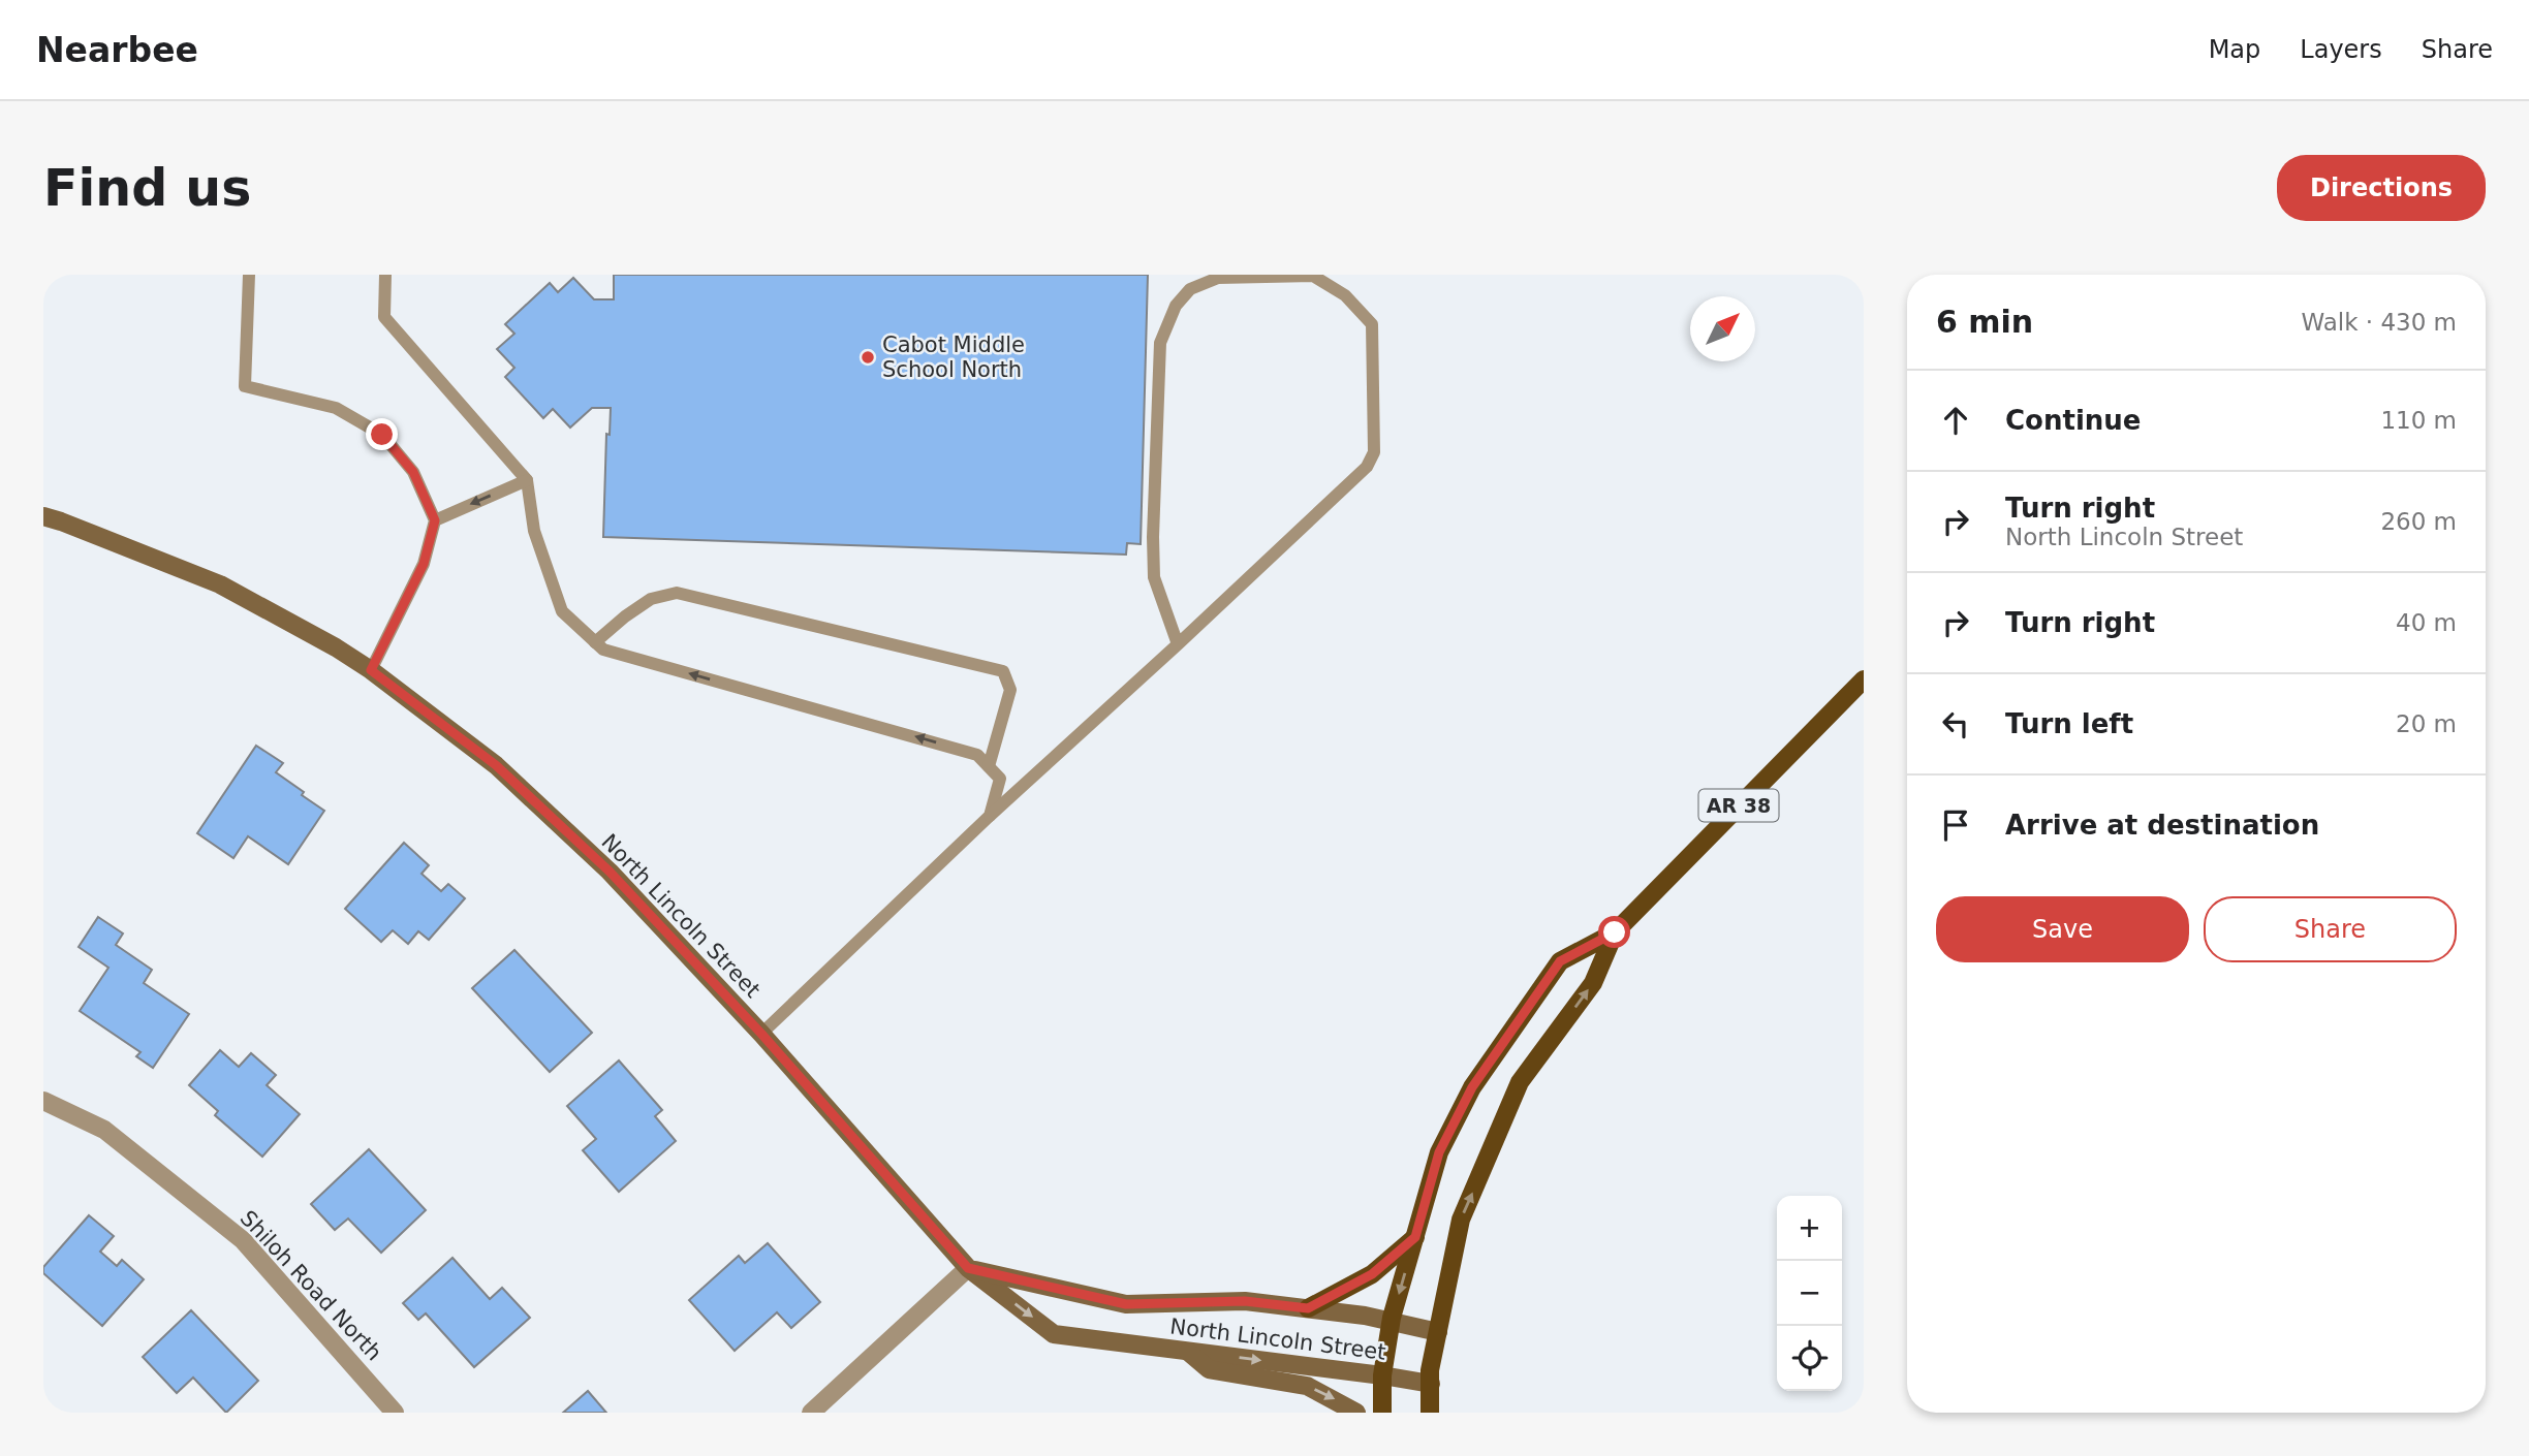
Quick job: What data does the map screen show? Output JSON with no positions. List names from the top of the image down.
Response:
{
  "streets": {
    "main road": ["AR 38"],
    "street": ["North Lincoln Street", "Shiloh Road North"]
  },
  "crossings": [
    ["AR 38", "North Lincoln Street"]
  ],
  "places": ["Cabot Middle School North"],
  "north": "top right",
  "page": {
    "header": "Nearbee",
    "nav": ["Map", "Layers", "Share"],
    "buttons": [
      "Directions",
      ["Save", "Share"]
    ],
    "title": "Find us",
    "heading": ["6 min", "Walk · 430 m"],
    "list": [
      ["Continue", "110 m"],
      ["Turn right", "North Lincoln Street", "260 m"],
      ["Turn right", "40 m"],
      ["Turn left", "20 m"],
      "Arrive at destination"
    ],
    "map_buttons": ["+", "−"]
  }
}
